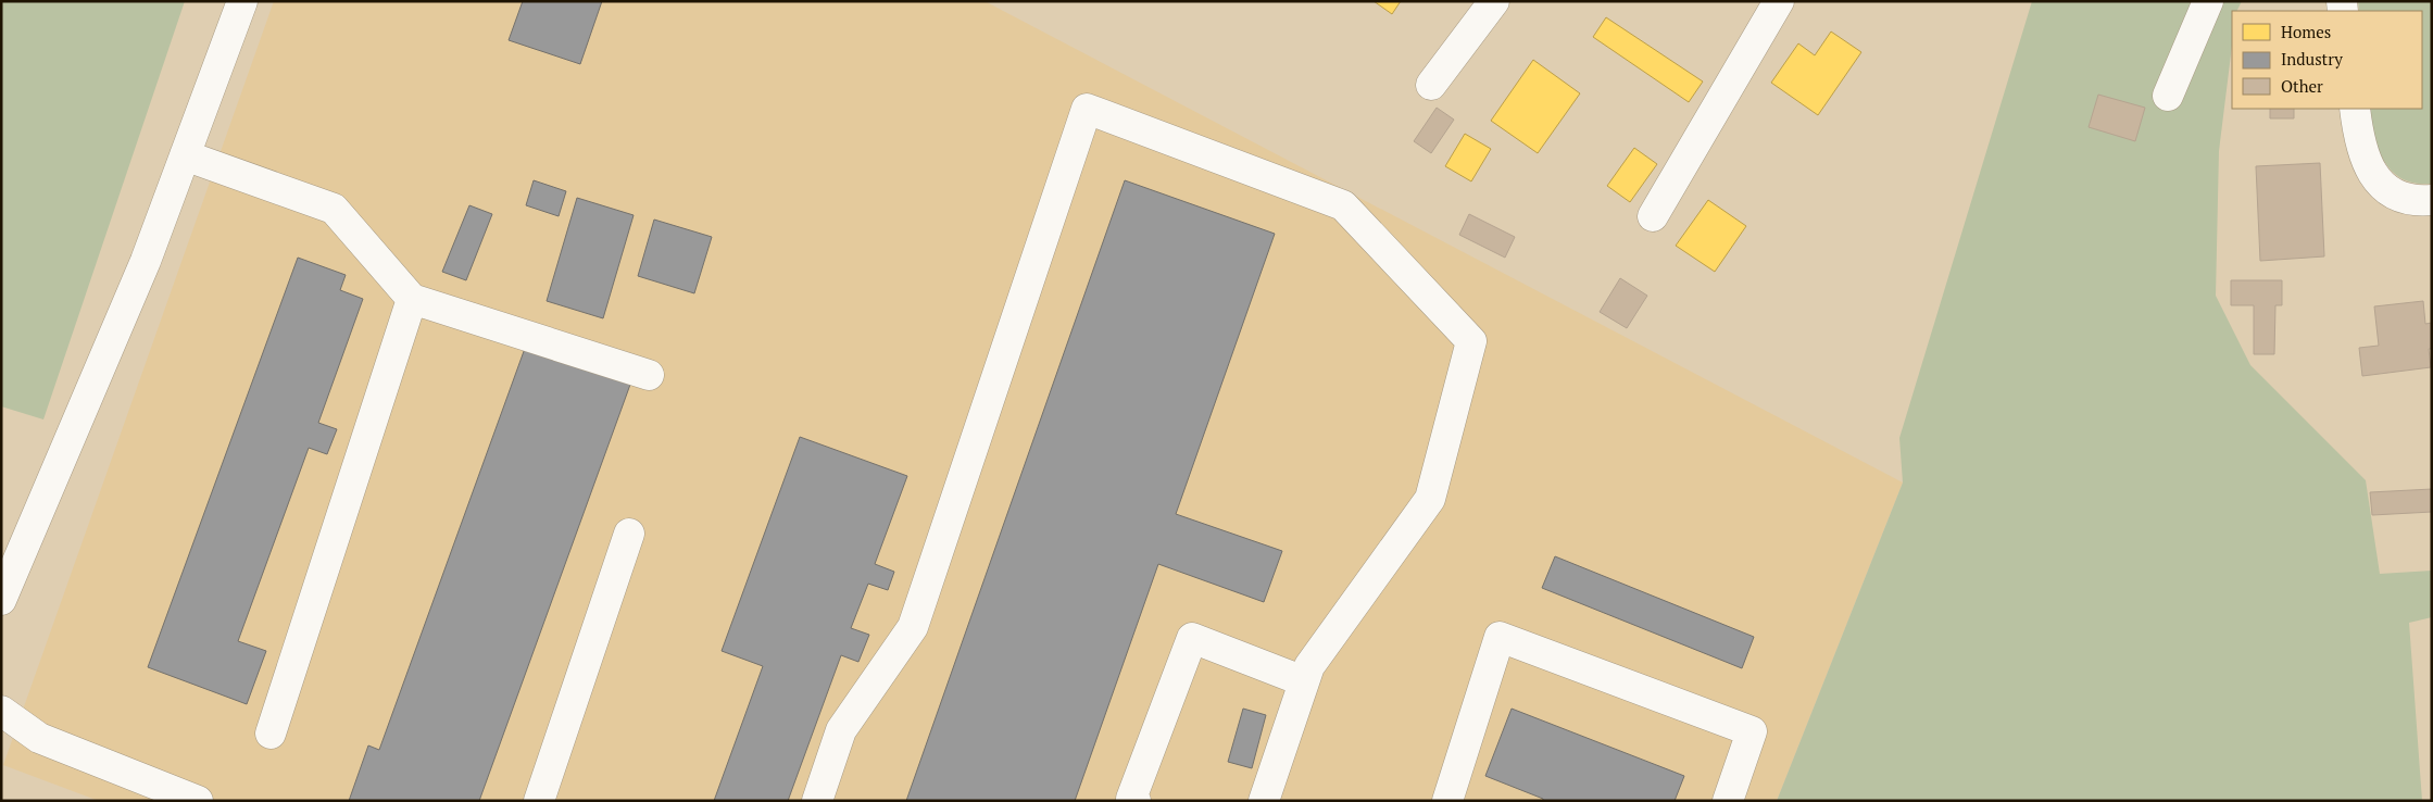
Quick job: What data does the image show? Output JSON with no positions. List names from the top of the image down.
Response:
{
  "legend": ["Homes", "Industry", "Other"]
}
